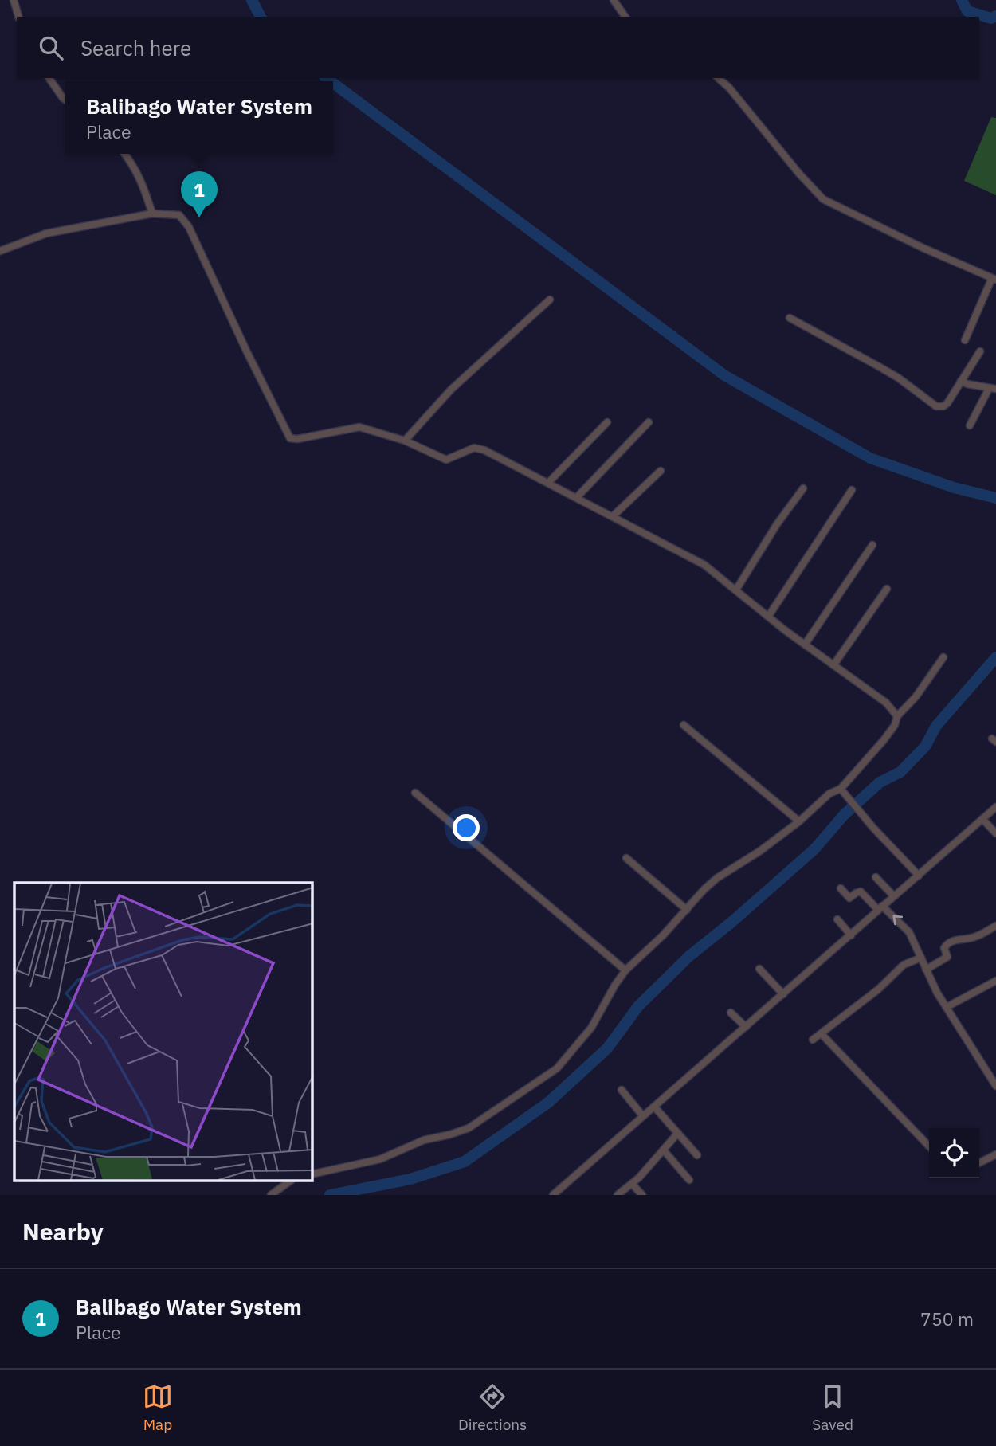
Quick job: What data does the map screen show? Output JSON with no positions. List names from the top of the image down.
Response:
{
  "page": {
    "search": "Search here",
    "popup": ["Balibago Water System", "Place"],
    "pins": "1",
    "heading": "Nearby",
    "list": [
      {
        "mark": "1",
        "name": "Balibago Water System",
        "note": "Place",
        "value": "750 m"
      }
    ],
    "nav": ["Map", "Directions", "Saved"]
  }
}
